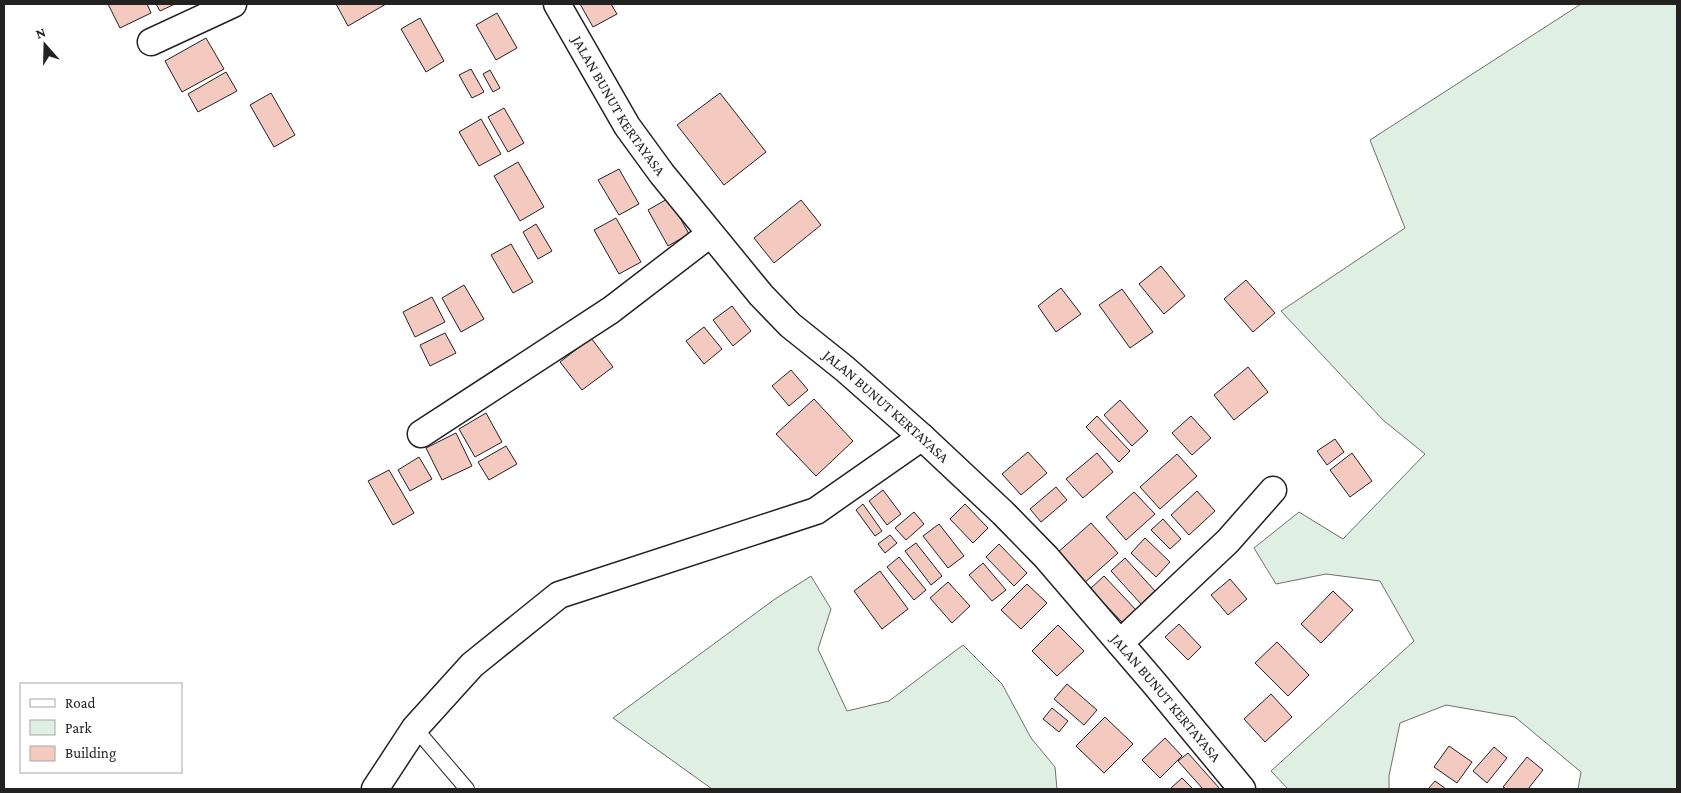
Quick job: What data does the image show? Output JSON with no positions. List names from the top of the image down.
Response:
{
  "streets": {
    "street": ["JALAN BUNUT KERTAYASA"]
  },
  "legend": ["Road", "Park", "Building"],
  "north": "top"
}
